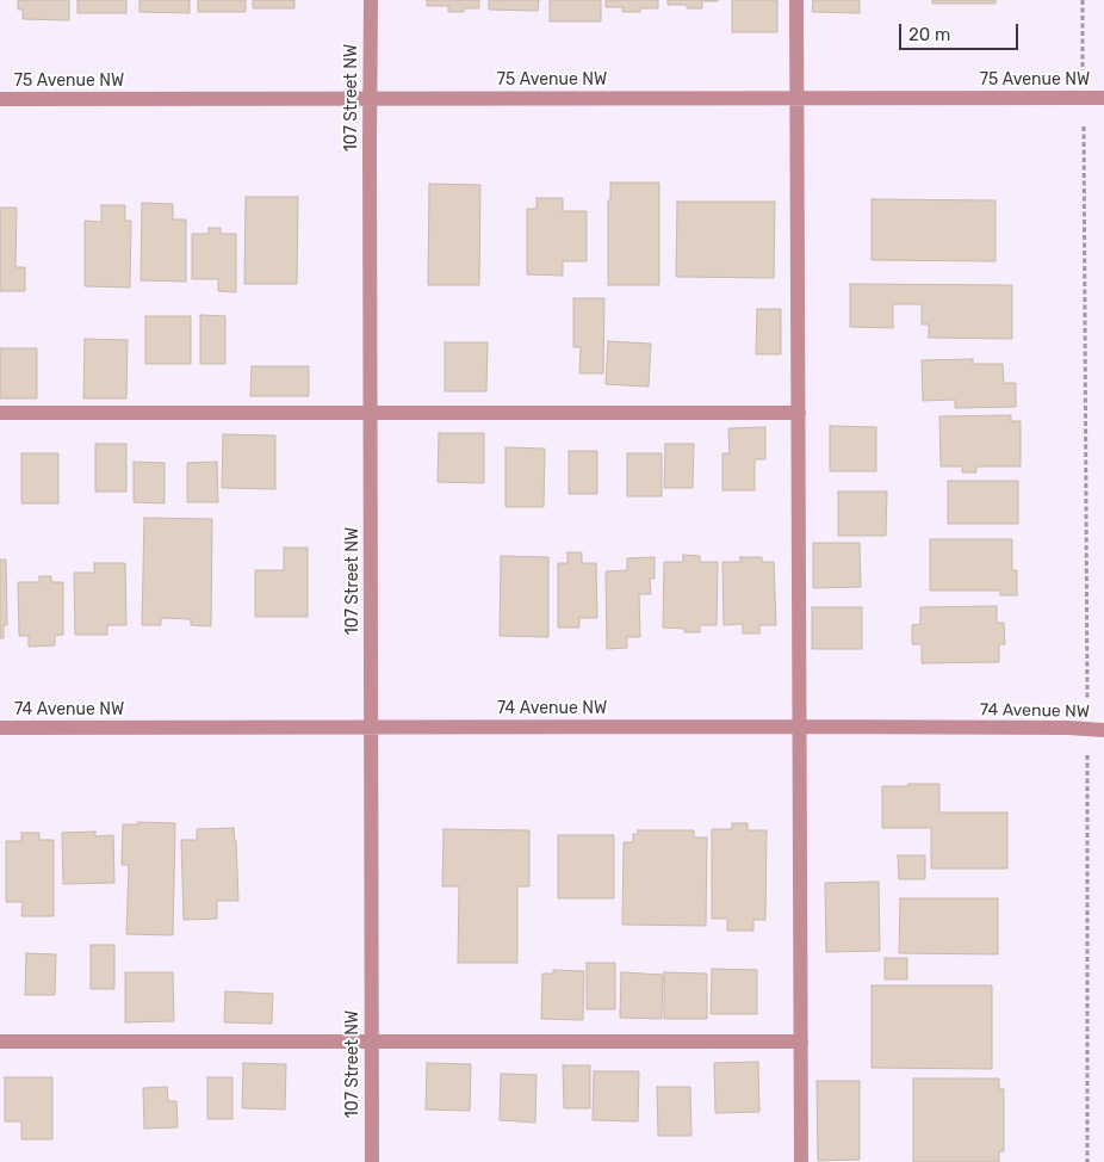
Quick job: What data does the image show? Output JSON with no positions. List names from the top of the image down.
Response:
{
  "streets": {
    "street": ["75 Avenue NW", "107 Street NW", "74 Avenue NW"]
  },
  "crossings": [
    ["75 Avenue NW", "107 Street NW"],
    ["107 Street NW", "74 Avenue NW"]
  ],
  "scale_bar": "20 m"
}
